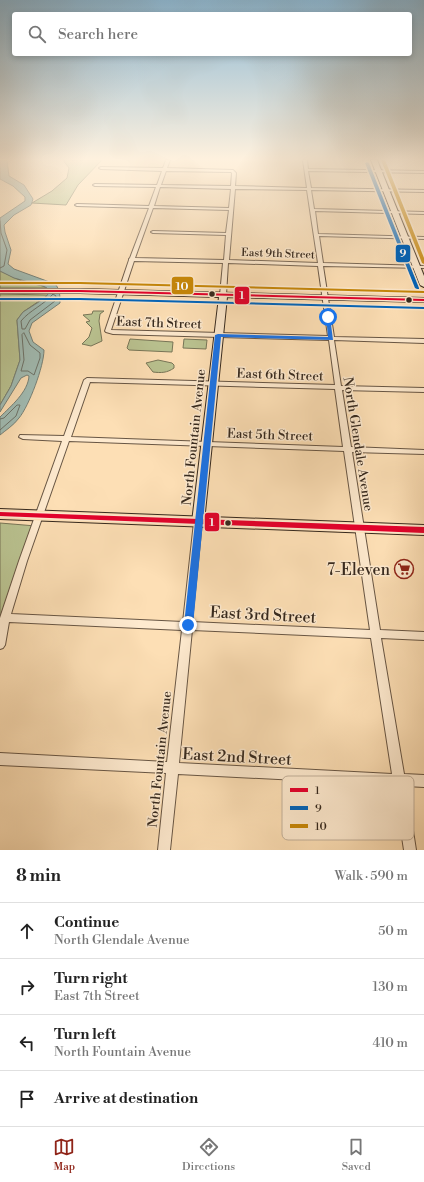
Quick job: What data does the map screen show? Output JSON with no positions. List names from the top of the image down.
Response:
{
  "streets": {
    "street": [
      "East 9th Street",
      "East 7th Street",
      "East 6th Street",
      "East 5th Street",
      "North Fountain Avenue",
      "North Glendale Avenue",
      "East 3rd Street",
      "East 2nd Street"
    ]
  },
  "crossings": [
    ["East 9th Street", "North Fountain Avenue"],
    ["East 9th Street", "North Glendale Avenue"],
    ["East 7th Street", "North Fountain Avenue"],
    ["East 7th Street", "North Glendale Avenue"],
    ["East 6th Street", "East 5th Street"],
    ["East 6th Street", "North Fountain Avenue"],
    ["East 6th Street", "North Glendale Avenue"],
    ["East 5th Street", "North Fountain Avenue"],
    ["East 5th Street", "North Glendale Avenue"],
    ["North Fountain Avenue", "East 3rd Street"],
    ["North Fountain Avenue", "East 2nd Street"],
    ["North Glendale Avenue", "East 3rd Street"]
  ],
  "places": {
    "supermarket": ["7-Eleven"]
  },
  "lines": ["transit line 9", "transit line 10", "transit line 1"],
  "legend": ["1", "9", "10"],
  "page": {
    "search": "Search here",
    "heading": ["8 min", "Walk · 590 m"],
    "list": [
      ["Continue", "North Glendale Avenue", "50 m"],
      ["Turn right", "East 7th Street", "130 m"],
      ["Turn left", "North Fountain Avenue", "410 m"],
      "Arrive at destination"
    ],
    "nav": ["Map", "Directions", "Saved"]
  }
}
